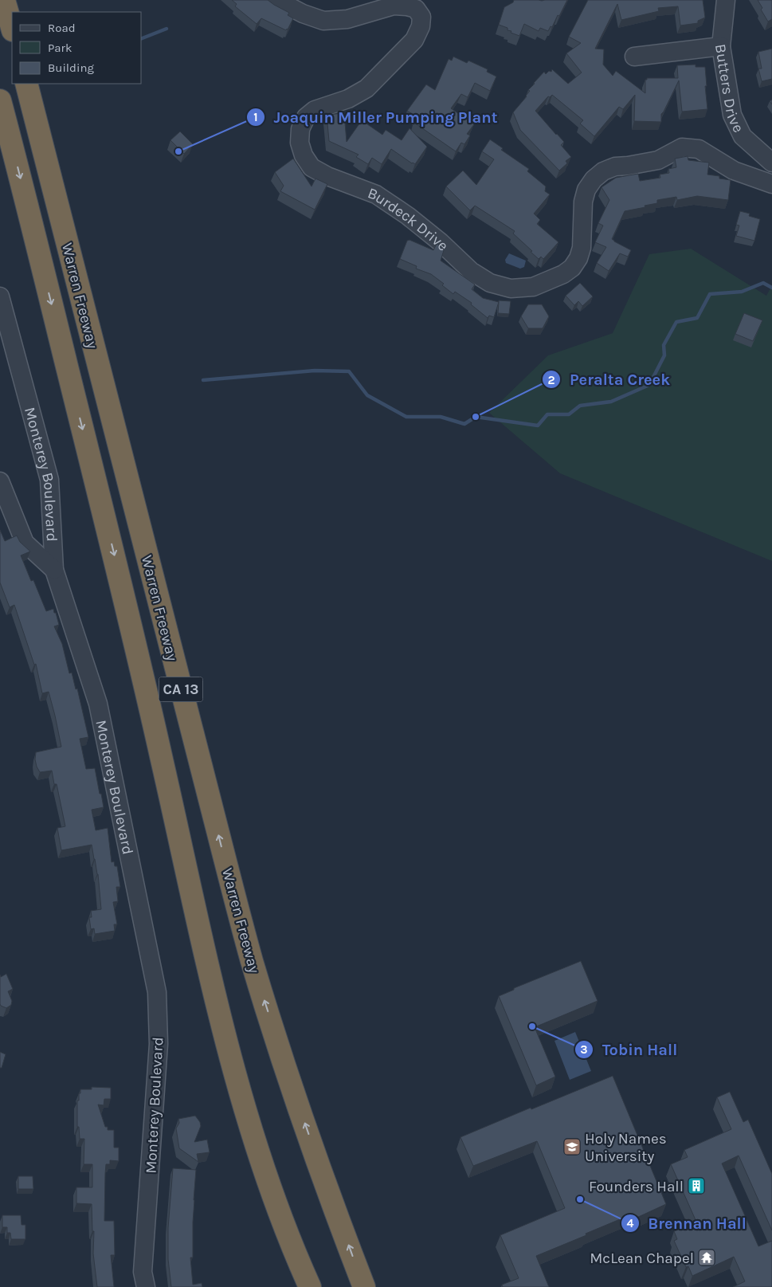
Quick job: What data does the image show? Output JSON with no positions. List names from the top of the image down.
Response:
{
  "streets": {
    "highway": ["Warren Freeway", "CA 13"],
    "street": ["Butters Drive", "Burdeck Drive", "Monterey Boulevard"]
  },
  "places": {
    "other": [
      "Joaquin Miller Pumping Plant",
      "Peralta Creek",
      "Tobin Hall",
      "Brennan Hall"
    ],
    "school or university": ["Holy Names University"],
    "building": ["Founders Hall"],
    "temple": ["McLean Chapel"]
  },
  "legend": ["Road", "Park", "Building"]
}
